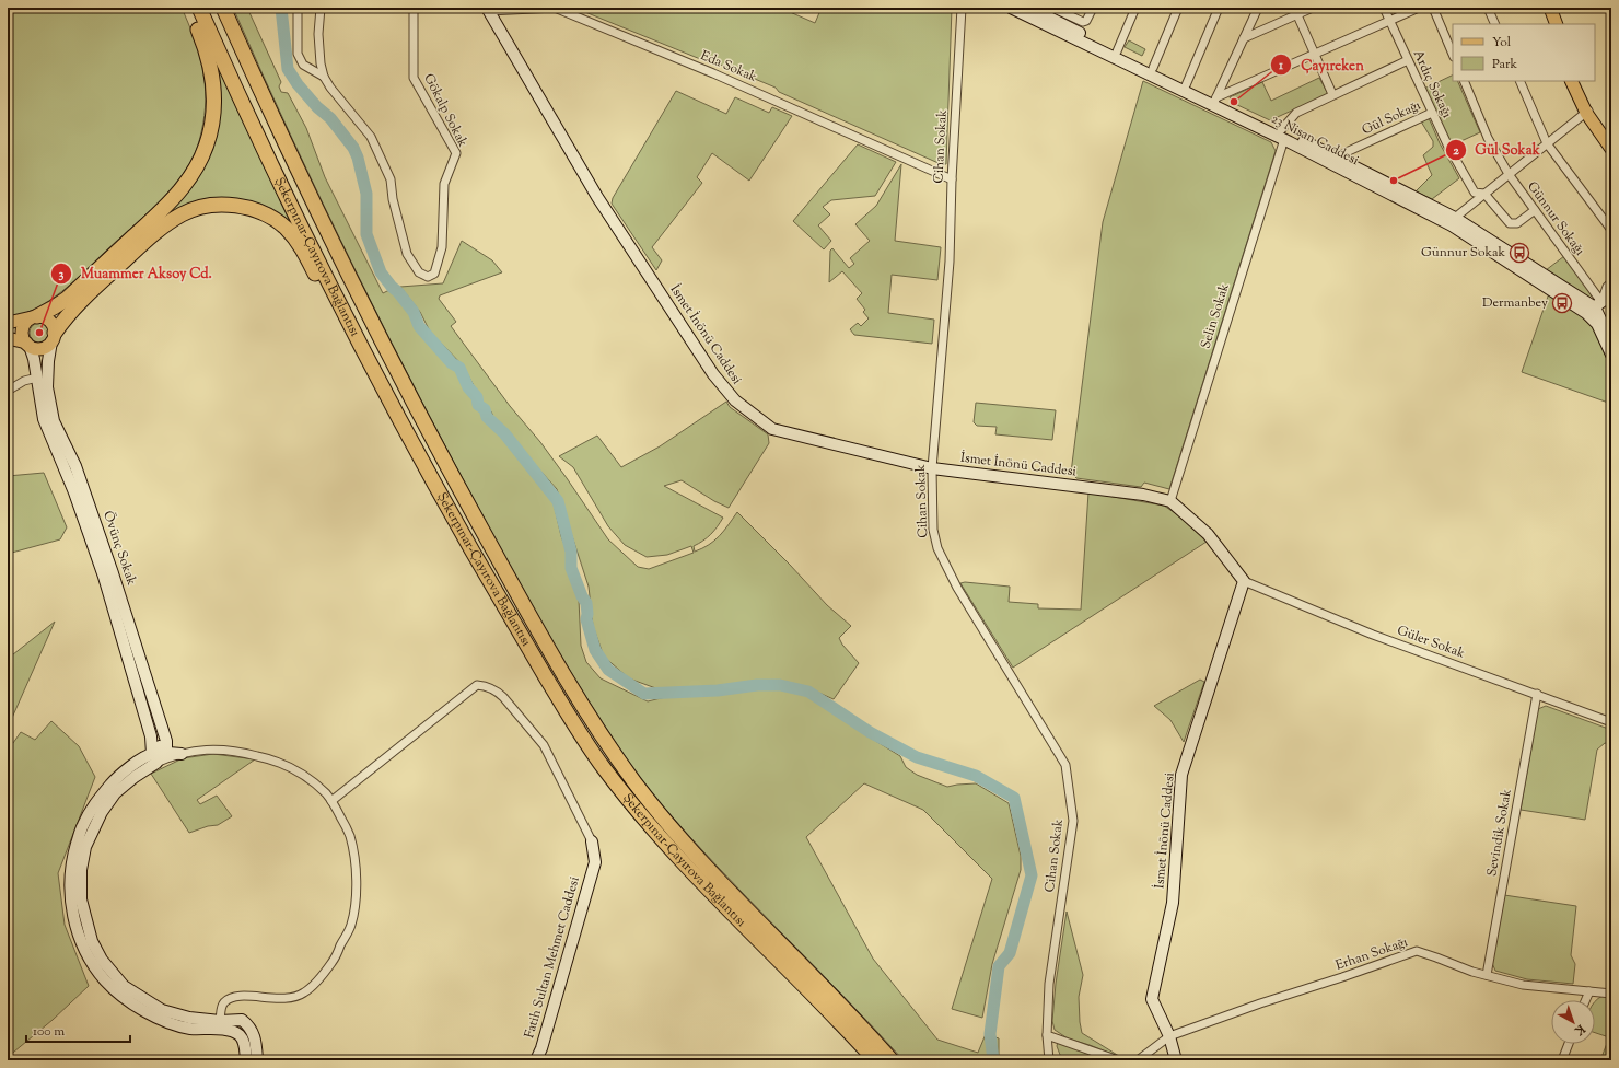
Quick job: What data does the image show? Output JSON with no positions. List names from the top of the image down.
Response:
{
  "streets": {
    "highway": ["Şekerpınar-Çayırova Bağlantısı"],
    "street": [
      "Eda Sokak",
      "Ardıç Sokağı",
      "Gökalp Sokak",
      "Gül Sokağı",
      "23 Nisan Caddesi",
      "Cihan Sokak",
      "Günnur Sokağı",
      "Selin Sokak",
      "İsmet İnönü Caddesi",
      "Övünç Sokak",
      "Güler Sokak",
      "Sevindik Sokak",
      "Erhan Sokağı",
      "Fatih Sultan Mehmet Caddesi"
    ]
  },
  "crossings": [
    ["Eda Sokak", "Cihan Sokak"],
    ["Eda Sokak", "İsmet İnönü Caddesi"],
    ["Ardıç Sokağı", "Gül Sokağı"],
    ["Ardıç Sokağı", "Günnur Sokağı"],
    ["Gül Sokağı", "23 Nisan Caddesi"],
    ["23 Nisan Caddesi", "Günnur Sokağı"],
    ["23 Nisan Caddesi", "Selin Sokak"],
    ["Cihan Sokak", "İsmet İnönü Caddesi"],
    ["Selin Sokak", "İsmet İnönü Caddesi"],
    ["İsmet İnönü Caddesi", "Güler Sokak"],
    ["İsmet İnönü Caddesi", "Erhan Sokağı"],
    ["Güler Sokak", "Sevindik Sokak"],
    ["Sevindik Sokak", "Erhan Sokağı"]
  ],
  "places": {
    "other": ["Çayıreken", "Gül Sokak", "Muammer Aksoy Cd."],
    "bus stop": ["Günnur Sokak", "Dermanbey"]
  },
  "legend": ["Yol", "Park"],
  "scale_bar": "100 m",
  "north": "bottom right"
}
